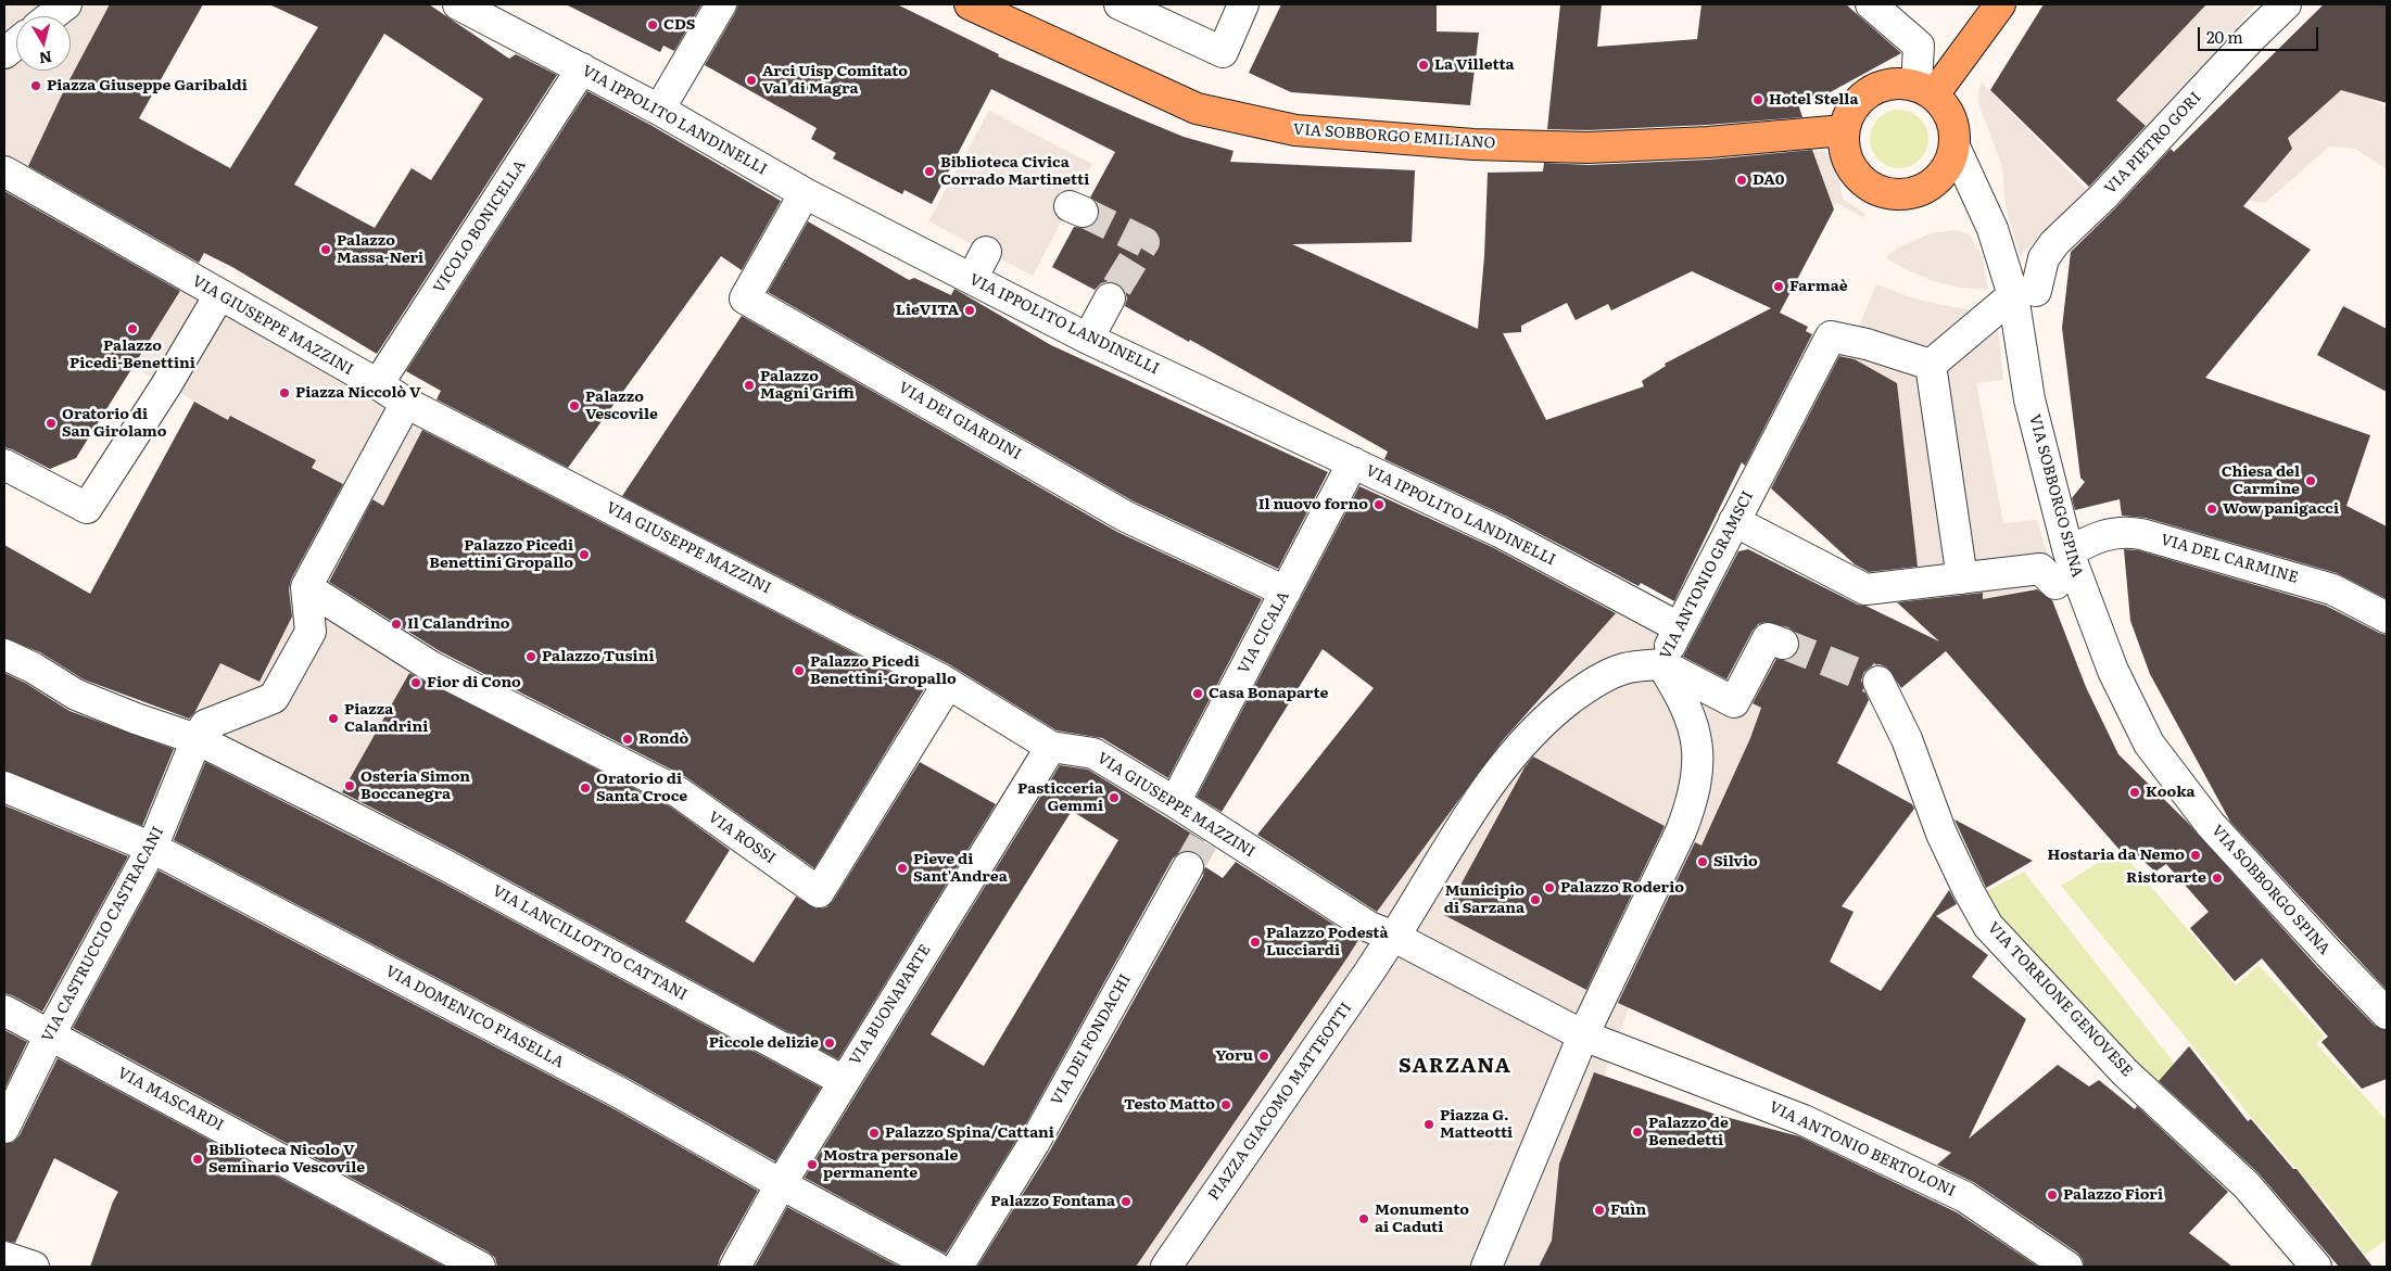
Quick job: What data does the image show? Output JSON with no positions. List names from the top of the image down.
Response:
{
  "streets": {
    "main road": ["VIA SOBBORGO EMILIANO"],
    "street": [
      "VIA IPPOLITO LANDINELLI",
      "VIA PIETRO GORI",
      "VICOLO BONICELLA",
      "VIA GIUSEPPE MAZZINI",
      "VIA DEI GIARDINI",
      "VIA SOBBORGO SPINA",
      "VIA DEL CARMINE",
      "VIA ANTONIO GRAMSCI",
      "VIA CICALA",
      "VIA ROSSI",
      "VIA CASTRUCCIO CASTRACANI",
      "VIA LANCILLOTTO CATTANI",
      "VIA TORRIONE GENOVESE",
      "VIA BUONAPARTE",
      "VIA DOMENICO FIASELLA",
      "VIA DEI FONDACHI",
      "VIA MASCARDI",
      "PIAZZA GIACOMO MATTEOTTI",
      "VIA ANTONIO BERTOLONI"
    ]
  },
  "crossings": [
    ["VIA IPPOLITO LANDINELLI", "VICOLO BONICELLA"],
    ["VIA IPPOLITO LANDINELLI", "VIA DEI GIARDINI"],
    ["VIA IPPOLITO LANDINELLI", "VIA ANTONIO GRAMSCI"],
    ["VIA IPPOLITO LANDINELLI", "VIA CICALA"],
    ["VIA SOBBORGO EMILIANO", "VIA SOBBORGO SPINA"],
    ["VIA PIETRO GORI", "VIA SOBBORGO SPINA"],
    ["VICOLO BONICELLA", "VIA GIUSEPPE MAZZINI"],
    ["VIA GIUSEPPE MAZZINI", "VIA ANTONIO GRAMSCI"],
    ["VIA GIUSEPPE MAZZINI", "VIA CICALA"],
    ["VIA GIUSEPPE MAZZINI", "VIA ROSSI"],
    ["VIA GIUSEPPE MAZZINI", "VIA BUONAPARTE"],
    ["VIA GIUSEPPE MAZZINI", "PIAZZA GIACOMO MATTEOTTI"],
    ["VIA DEI GIARDINI", "VIA CICALA"],
    ["VIA SOBBORGO SPINA", "VIA DEL CARMINE"],
    ["VIA ANTONIO GRAMSCI", "PIAZZA GIACOMO MATTEOTTI"],
    ["VIA CASTRUCCIO CASTRACANI", "VIA LANCILLOTTO CATTANI"],
    ["VIA CASTRUCCIO CASTRACANI", "VIA DOMENICO FIASELLA"],
    ["VIA CASTRUCCIO CASTRACANI", "VIA MASCARDI"],
    ["VIA LANCILLOTTO CATTANI", "VIA BUONAPARTE"],
    ["VIA BUONAPARTE", "VIA DOMENICO FIASELLA"]
  ],
  "districts": ["SARZANA"],
  "places": [
    "CDS",
    "La Villetta",
    "Arci Uisp Comitato Val di Magra",
    "Piazza Giuseppe Garibaldi",
    "Hotel Stella",
    "Biblioteca Civica Corrado Martinetti",
    "DA0",
    "Palazzo Massa-Neri",
    "Farmaè",
    "LieVITA",
    "Palazzo Picedi-Benettini",
    "Palazzo Magni Griffi",
    "Piazza Niccolò V",
    "Palazzo Vescovile",
    "Oratorio di San Girolamo",
    "Chiesa del Carmine",
    "Il nuovo forno",
    "Wow panigacci",
    "Palazzo Picedi Benettini Gropallo",
    "Il Calandrino",
    "Palazzo Tusini",
    "Palazzo Picedi Benettini-Gropallo",
    "Fior di Cono",
    "Casa Bonaparte",
    "Piazza Calandrini",
    "Rondò",
    "Osteria Simon Boccanegra",
    "Oratorio di Santa Croce",
    "Kooka",
    "Pasticceria Gemmi",
    "Hostaria da Nemo",
    "Silvio",
    "Pieve di Sant'Andrea",
    "Ristorarte",
    "Palazzo Roderio",
    "Municipio di Sarzana",
    "Palazzo Podestà Lucciardi",
    "Piccole delizie",
    "Yoru",
    "Testo Matto",
    "Piazza G. Matteotti",
    "Palazzo de Benedetti",
    "Palazzo Spina/Cattani",
    "Biblioteca Nicolo V Seminario Vescovile",
    "Mostra personale permanente",
    "Palazzo Fiori",
    "Palazzo Fontana",
    "Fuìn",
    "Monumento ai Caduti"
  ],
  "scale_bar": "20 m",
  "north": "bottom"
}
